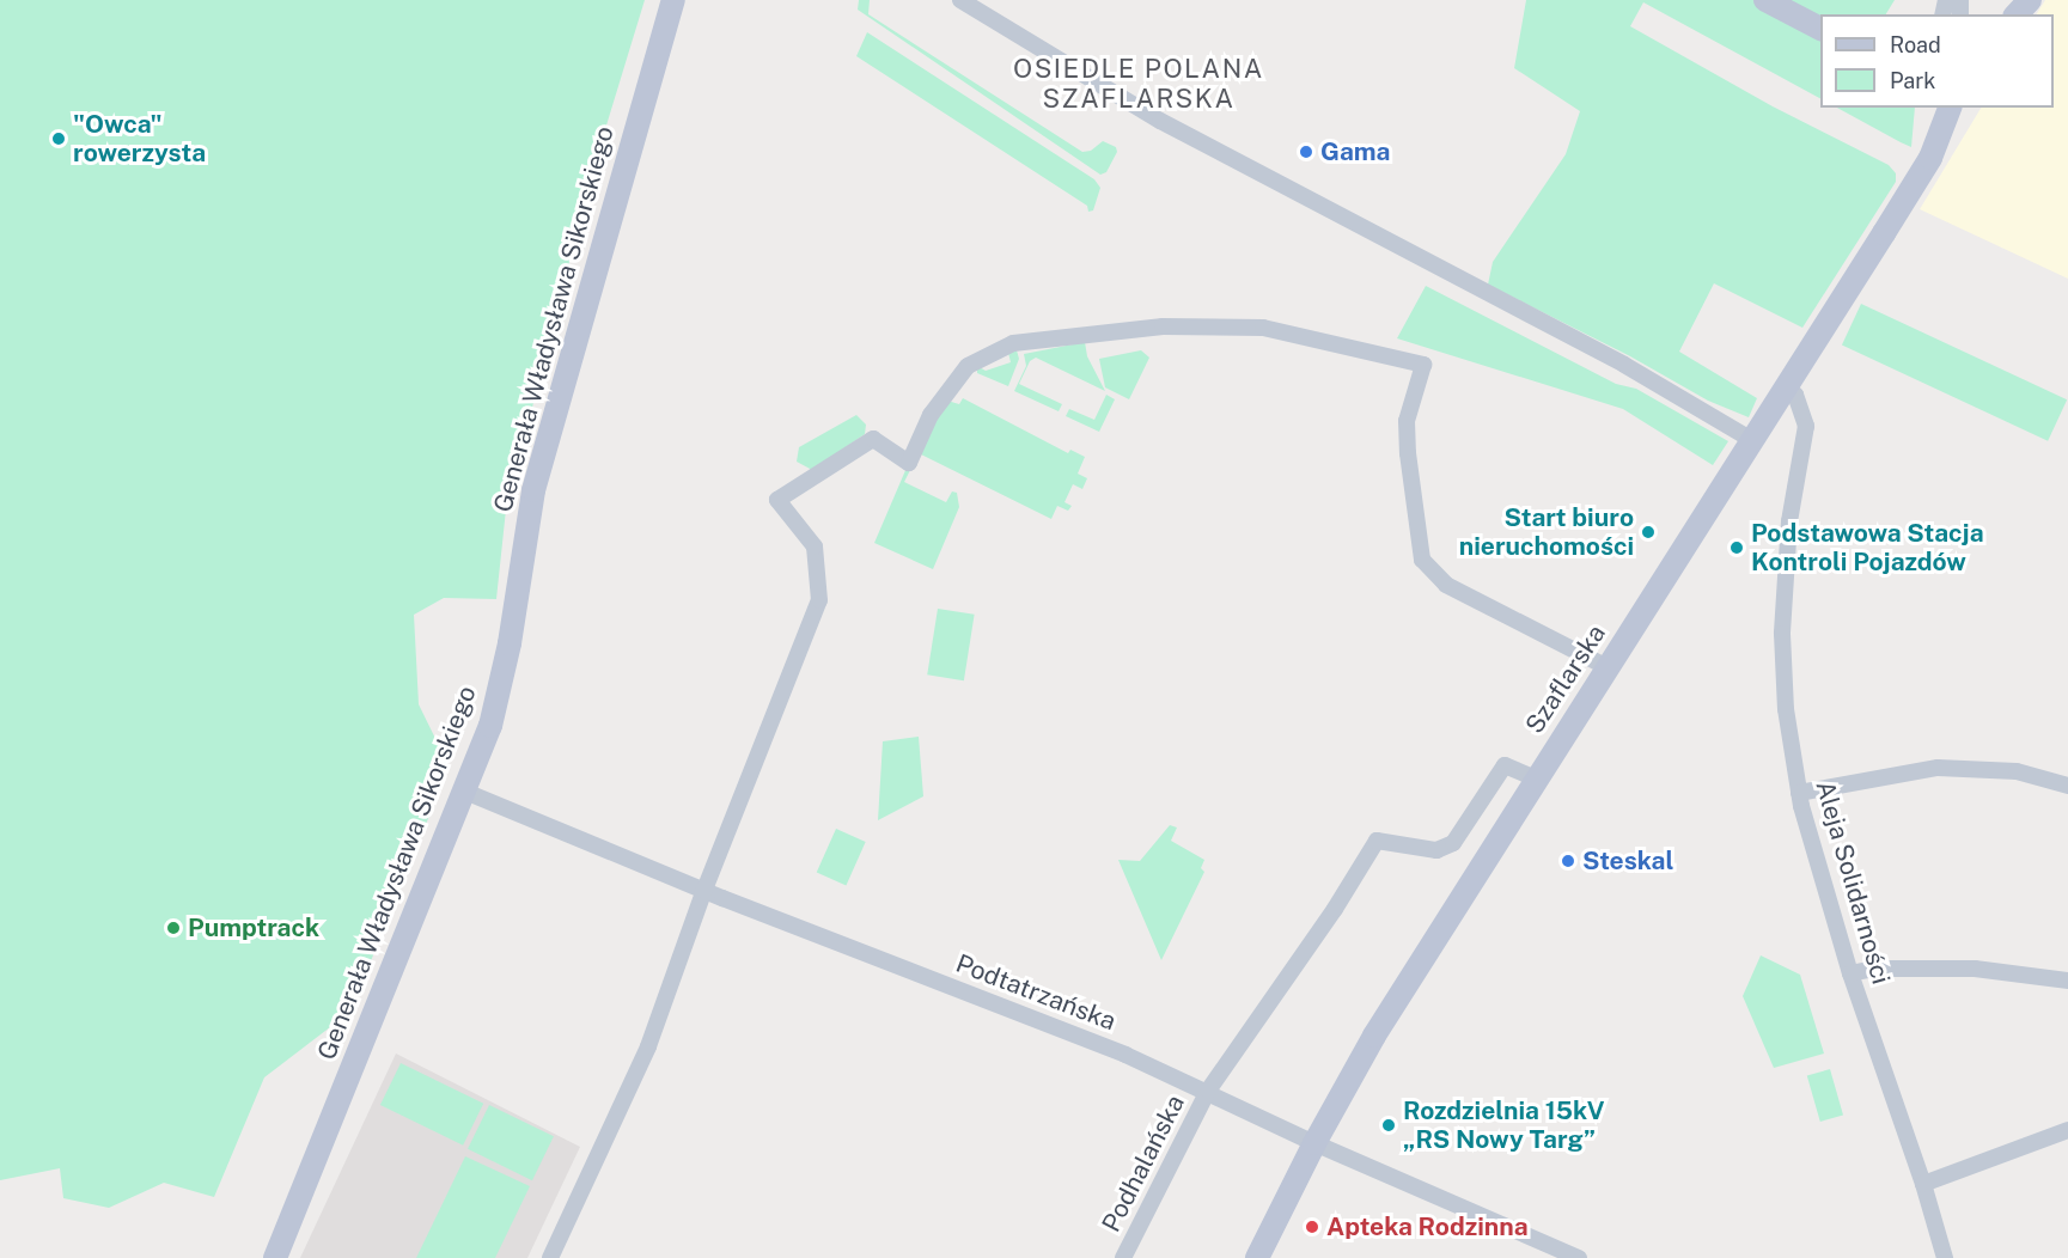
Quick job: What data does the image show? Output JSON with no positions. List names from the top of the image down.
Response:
{
  "streets": {
    "street": [
      "Generała Władysława Sikorskiego",
      "Szaflarska",
      "Aleja Solidarności",
      "Podtatrzańska",
      "Podhalańska"
    ]
  },
  "crossings": [
    ["Generała Władysława Sikorskiego", "Podtatrzańska"],
    ["Szaflarska", "Aleja Solidarności"],
    ["Szaflarska", "Podtatrzańska"],
    ["Szaflarska", "Podhalańska"],
    ["Podtatrzańska", "Podhalańska"]
  ],
  "districts": ["OSIEDLE POLANA SZAFLARSKA"],
  "places": [
    "\"Owca\" rowerzysta",
    "Gama",
    "Start biuro nieruchomości",
    "Podstawowa Stacja Kontroli Pojazdów",
    "Steskal",
    "Pumptrack",
    "Rozdzielnia 15kV „RS Nowy Targ”",
    "Apteka Rodzinna"
  ],
  "legend": ["Road", "Park"]
}
